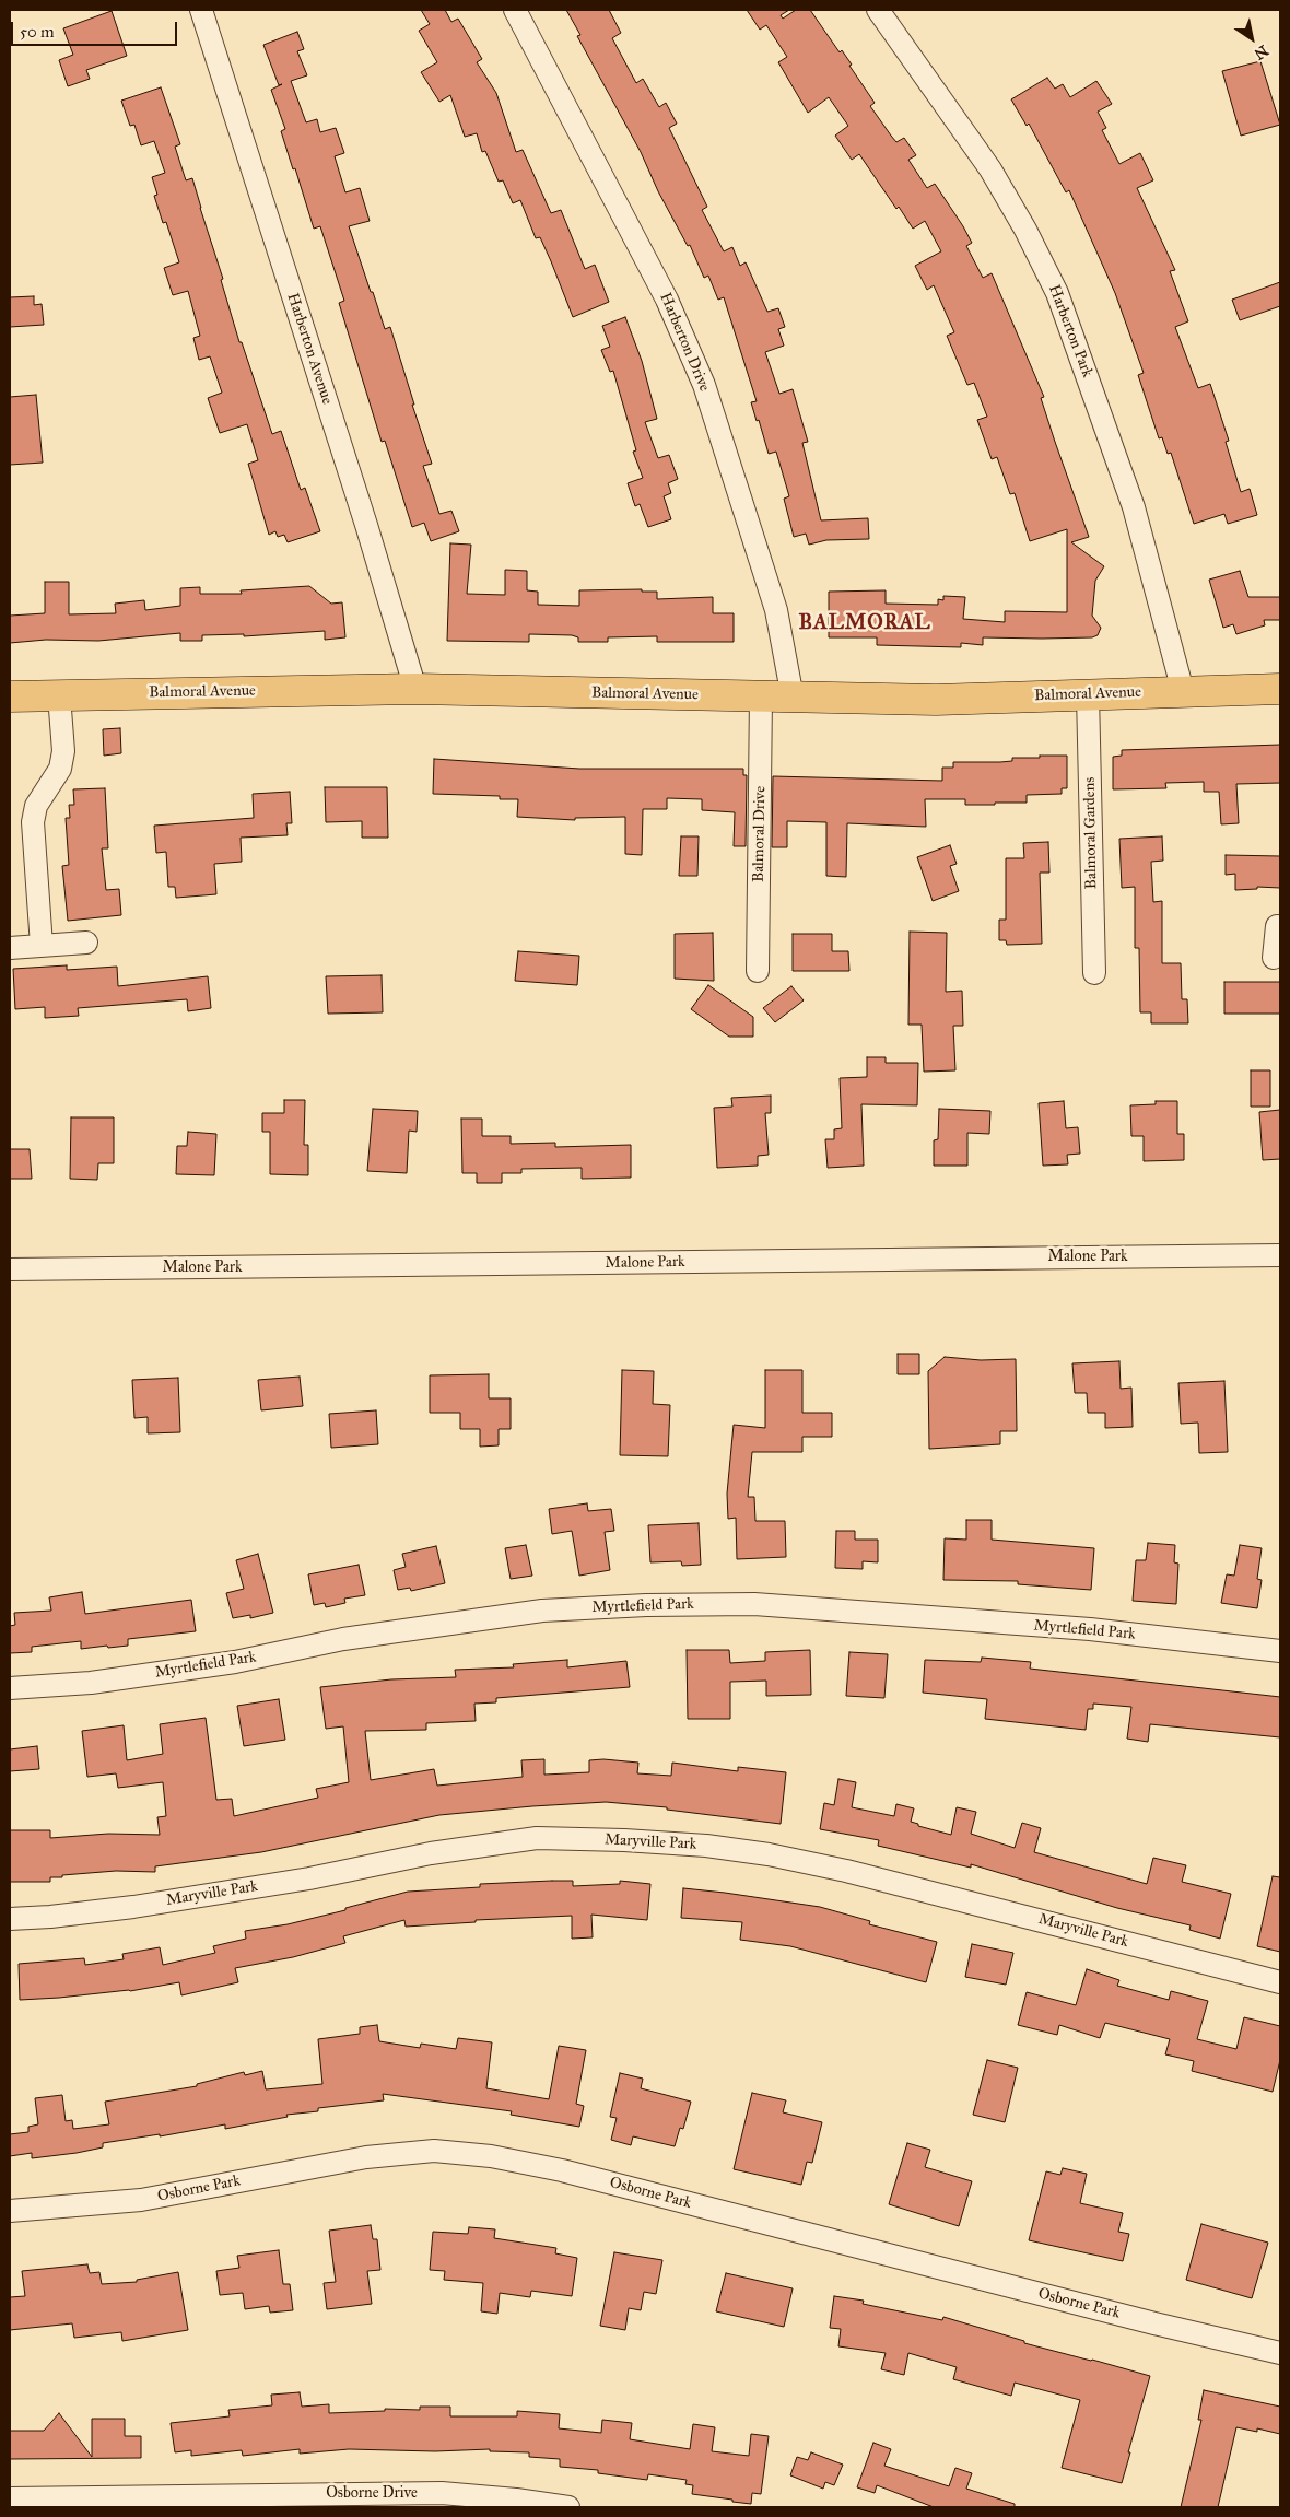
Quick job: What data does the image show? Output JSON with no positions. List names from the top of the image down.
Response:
{
  "streets": {
    "highway": ["Balmoral Avenue"],
    "street": [
      "Harberton Park",
      "Harberton Drive",
      "Harberton Avenue",
      "Balmoral Gardens",
      "Balmoral Drive",
      "Malone Park",
      "Myrtlefield Park",
      "Maryville Park",
      "Osborne Park",
      "Osborne Drive"
    ]
  },
  "crossings": [
    ["Harberton Park", "Balmoral Avenue"],
    ["Harberton Drive", "Balmoral Avenue"],
    ["Harberton Avenue", "Balmoral Avenue"],
    ["Balmoral Avenue", "Balmoral Gardens"],
    ["Balmoral Avenue", "Balmoral Drive"]
  ],
  "districts": ["BALMORAL"],
  "scale_bar": "50 m",
  "north": "bottom right"
}
